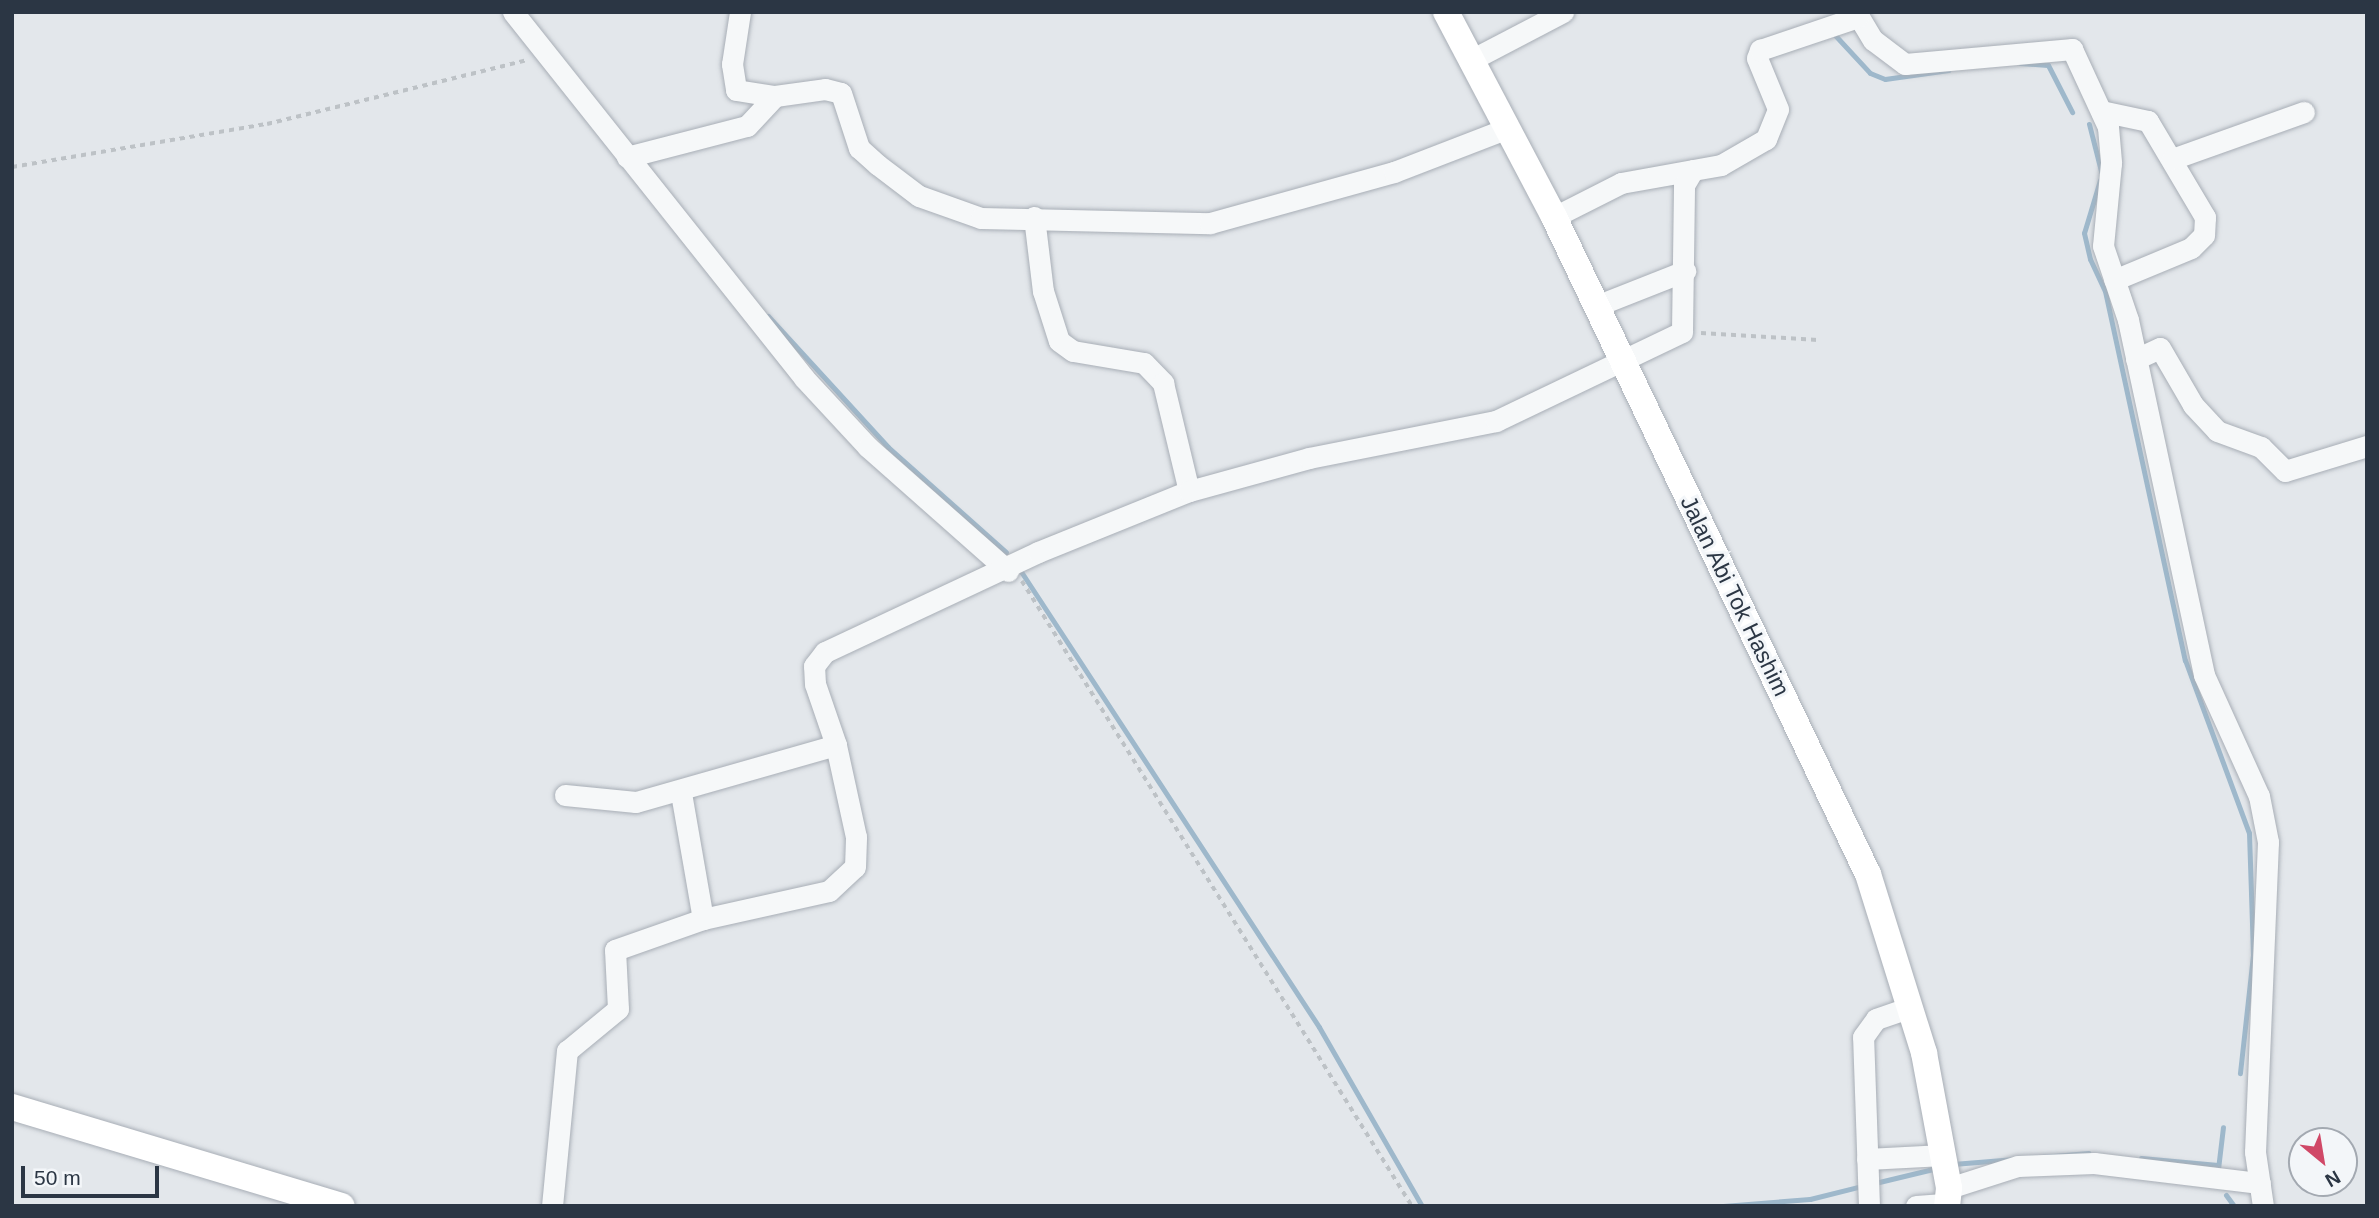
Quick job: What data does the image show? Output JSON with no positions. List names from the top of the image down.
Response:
{
  "streets": {
    "main road": ["Jalan Abi Tok Hashim"]
  },
  "scale_bar": "50 m",
  "north": "bottom right"
}
